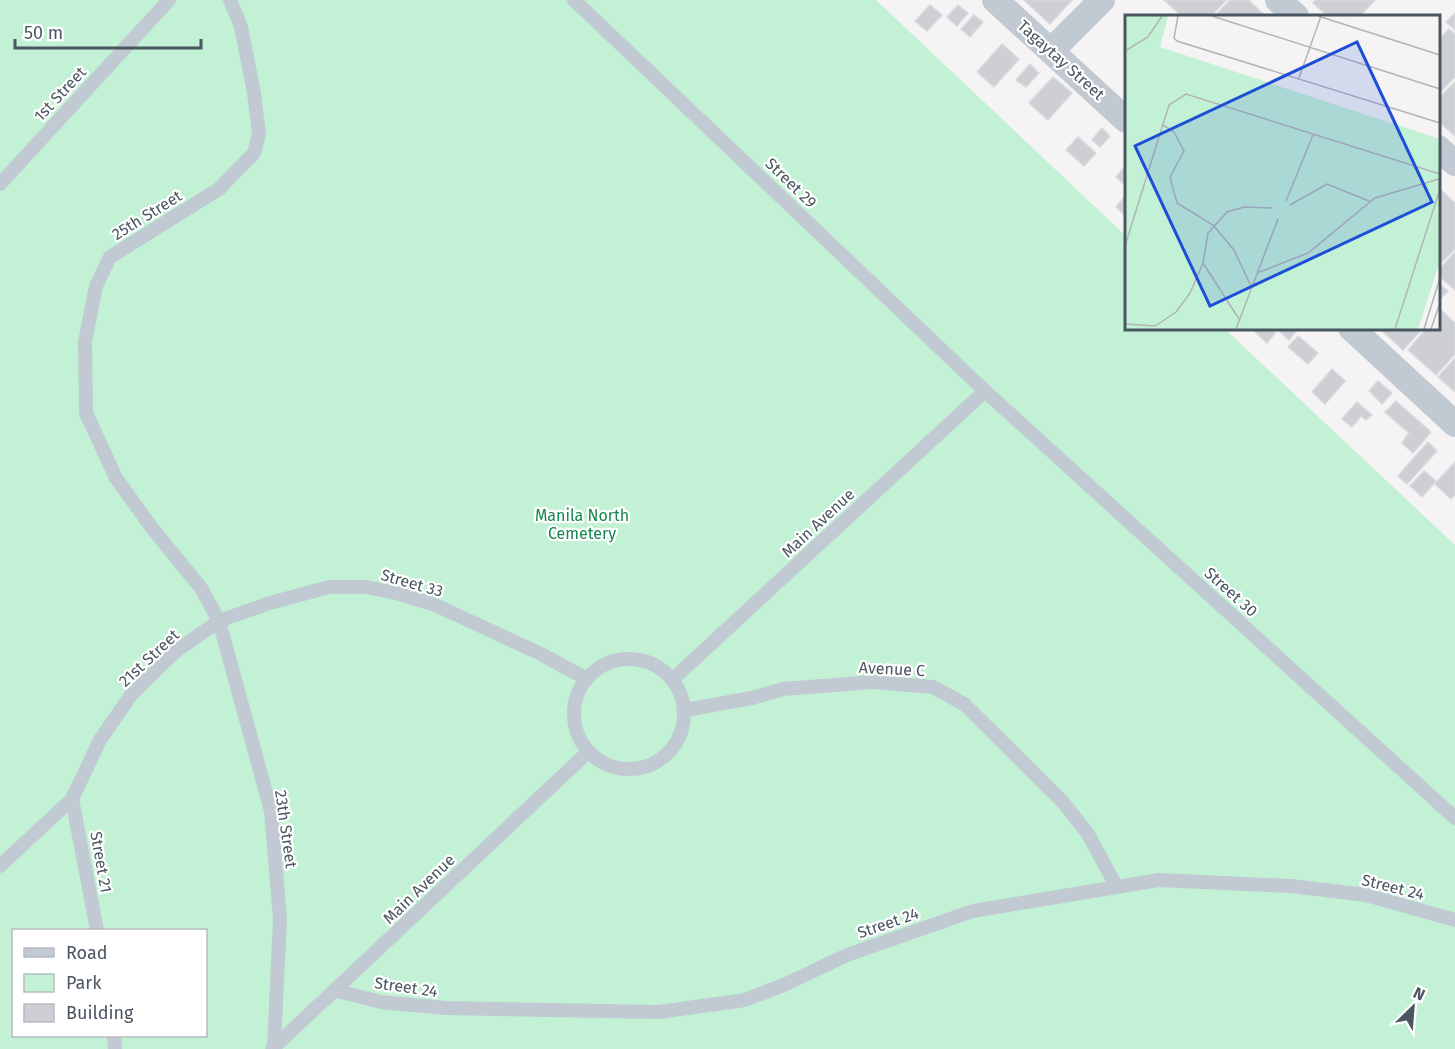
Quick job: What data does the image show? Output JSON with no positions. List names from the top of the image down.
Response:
{
  "streets": {
    "street": ["Tagaytay Street"],
    "lane": [
      "1st Street",
      "Street 29",
      "25th Street",
      "Main Avenue",
      "Street 33",
      "Street 30",
      "21st Street",
      "Avenue C",
      "23th Street",
      "Street 21",
      "Street 24"
    ]
  },
  "crossings": [
    ["Street 29", "Main Avenue"],
    ["Street 29", "Street 30"],
    ["25th Street", "Street 33"],
    ["25th Street", "21st Street"],
    ["25th Street", "23th Street"],
    ["Main Avenue", "Street 33"],
    ["Main Avenue", "Street 30"],
    ["Main Avenue", "Avenue C"],
    ["Main Avenue", "23th Street"],
    ["Main Avenue", "Street 24"],
    ["Street 33", "21st Street"],
    ["Street 33", "Avenue C"],
    ["Street 33", "23th Street"],
    ["21st Street", "23th Street"],
    ["21st Street", "Street 21"],
    ["Avenue C", "Street 24"]
  ],
  "parks": ["Manila North Cemetery"],
  "legend": ["Road", "Park", "Building"],
  "scale_bar": "50 m",
  "north": "top right"
}
